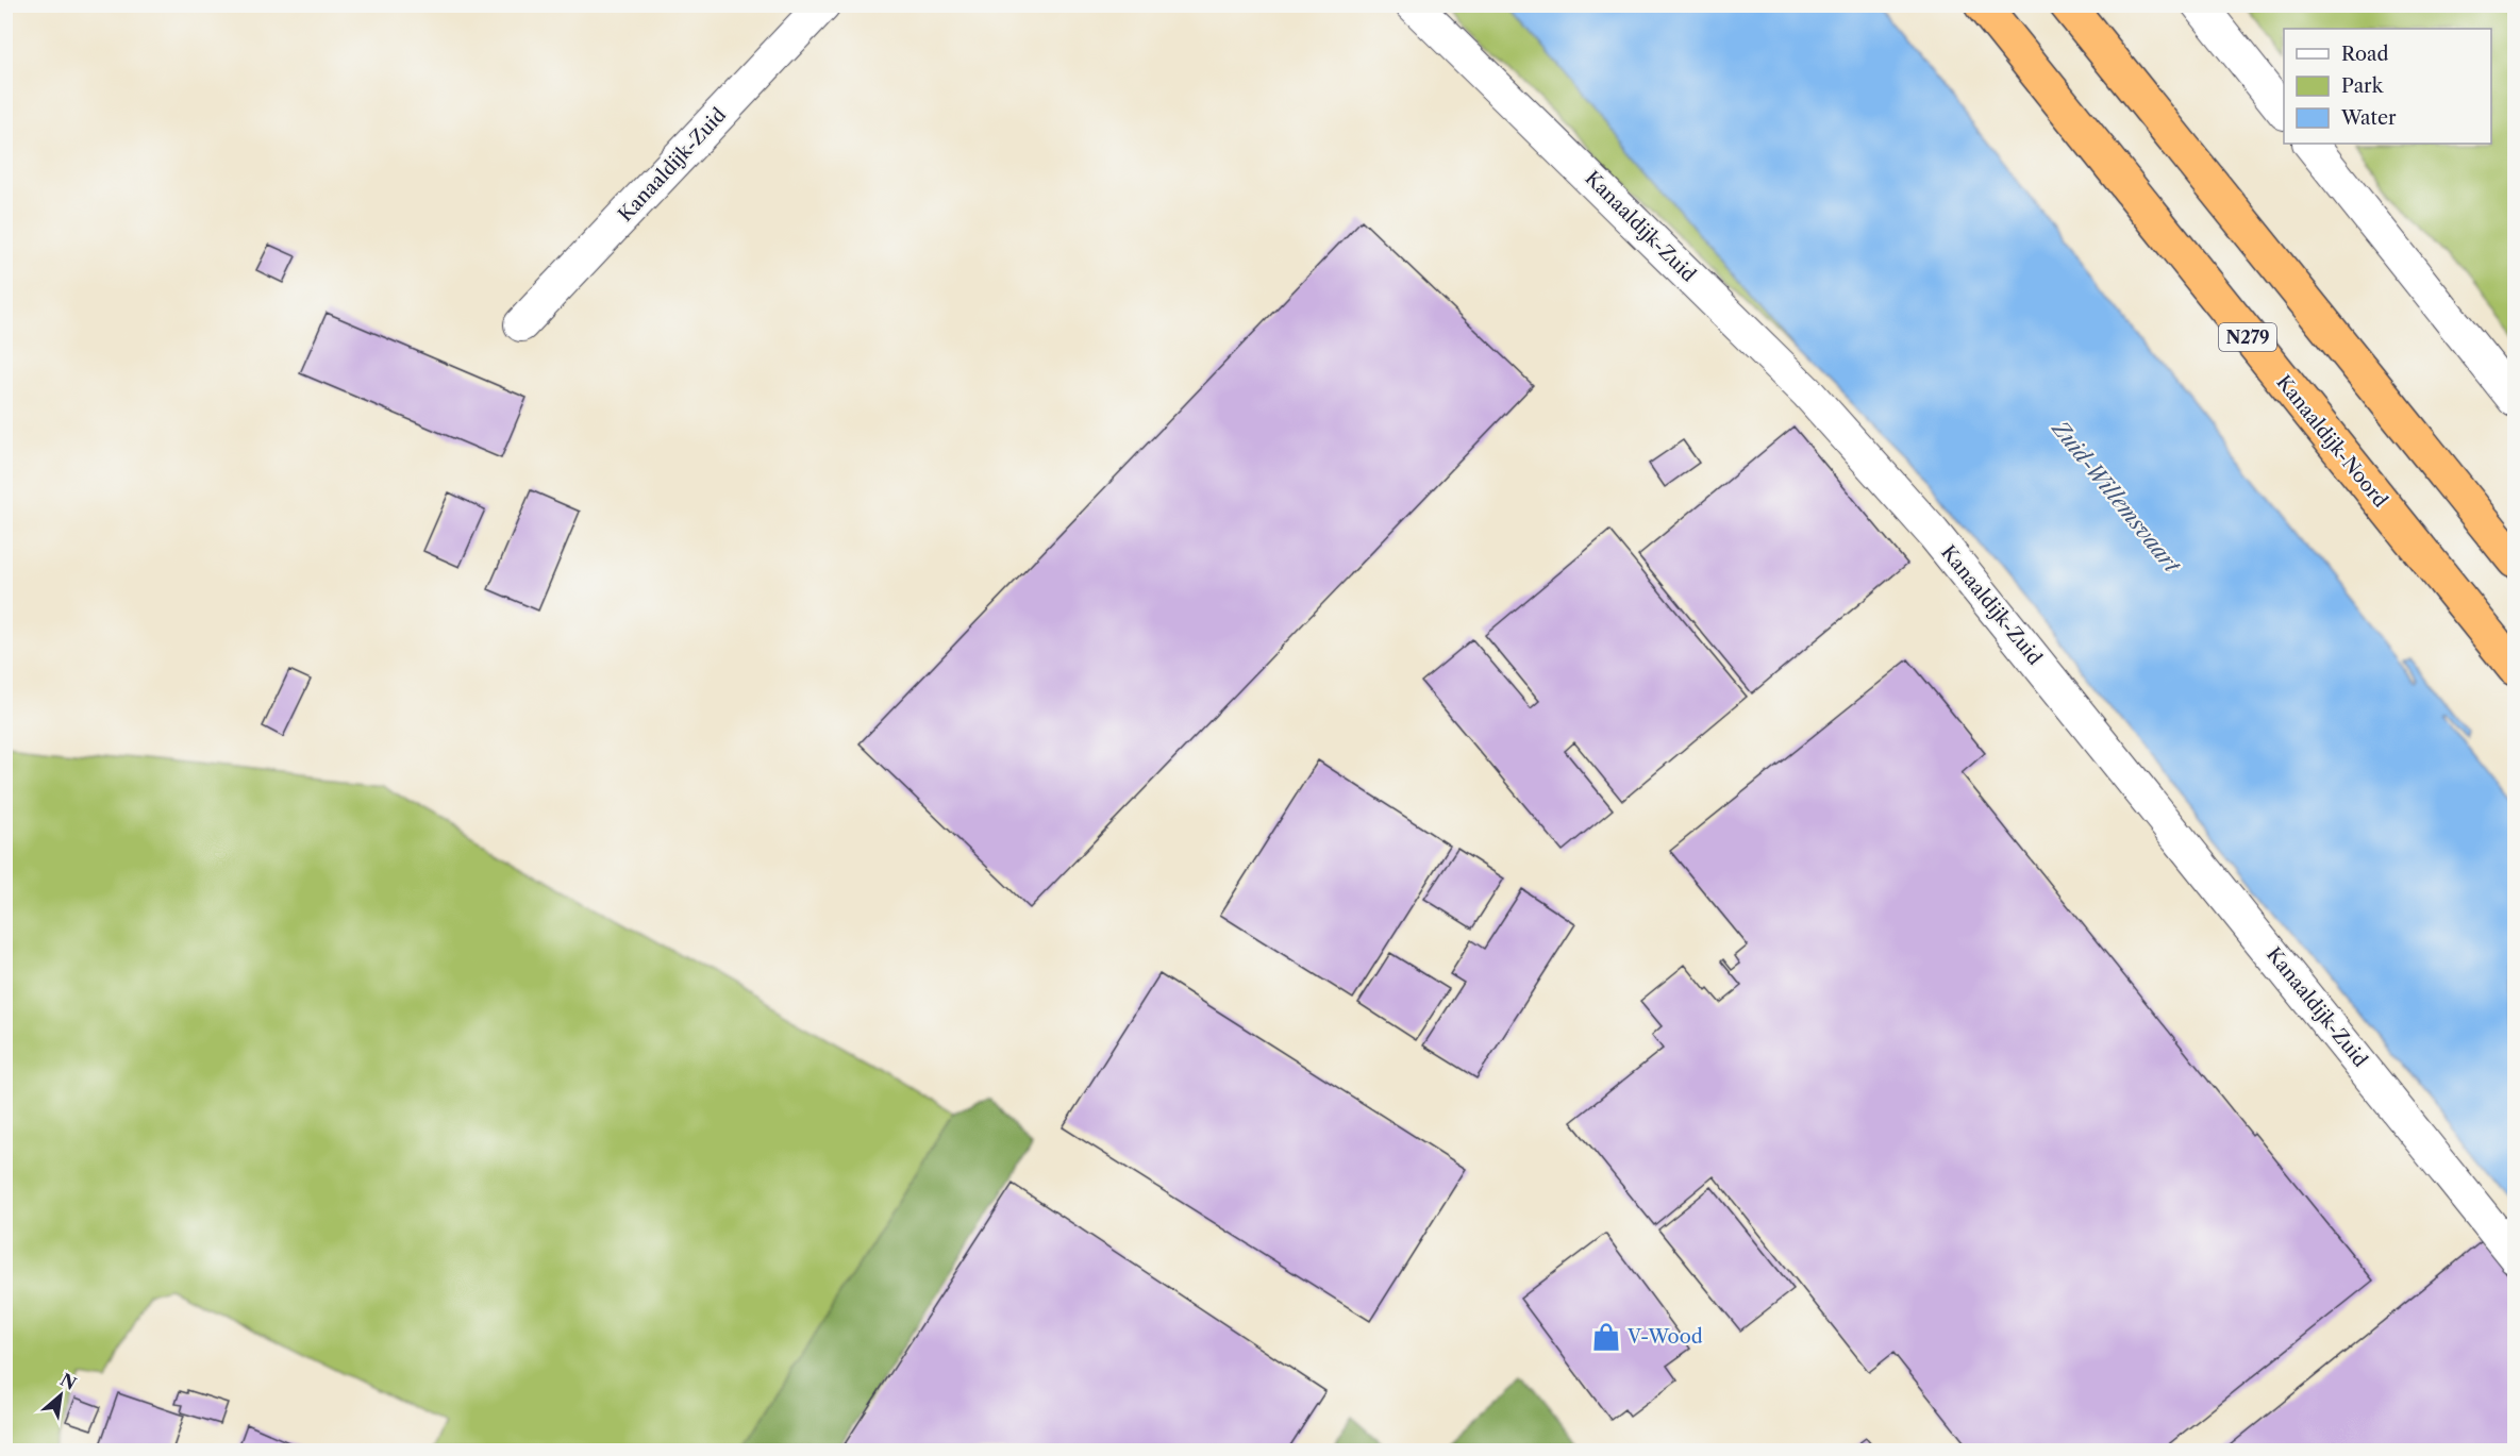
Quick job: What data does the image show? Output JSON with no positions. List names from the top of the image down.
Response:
{
  "streets": {
    "highway": ["N279", "Kanaaldijk-Noord"],
    "street": ["Kanaaldijk-Zuid"]
  },
  "water": ["Zuid-Willemsvaart"],
  "places": {
    "shop": ["V-Wood"]
  },
  "legend": ["Road", "Park", "Water"],
  "north": "top right"
}
